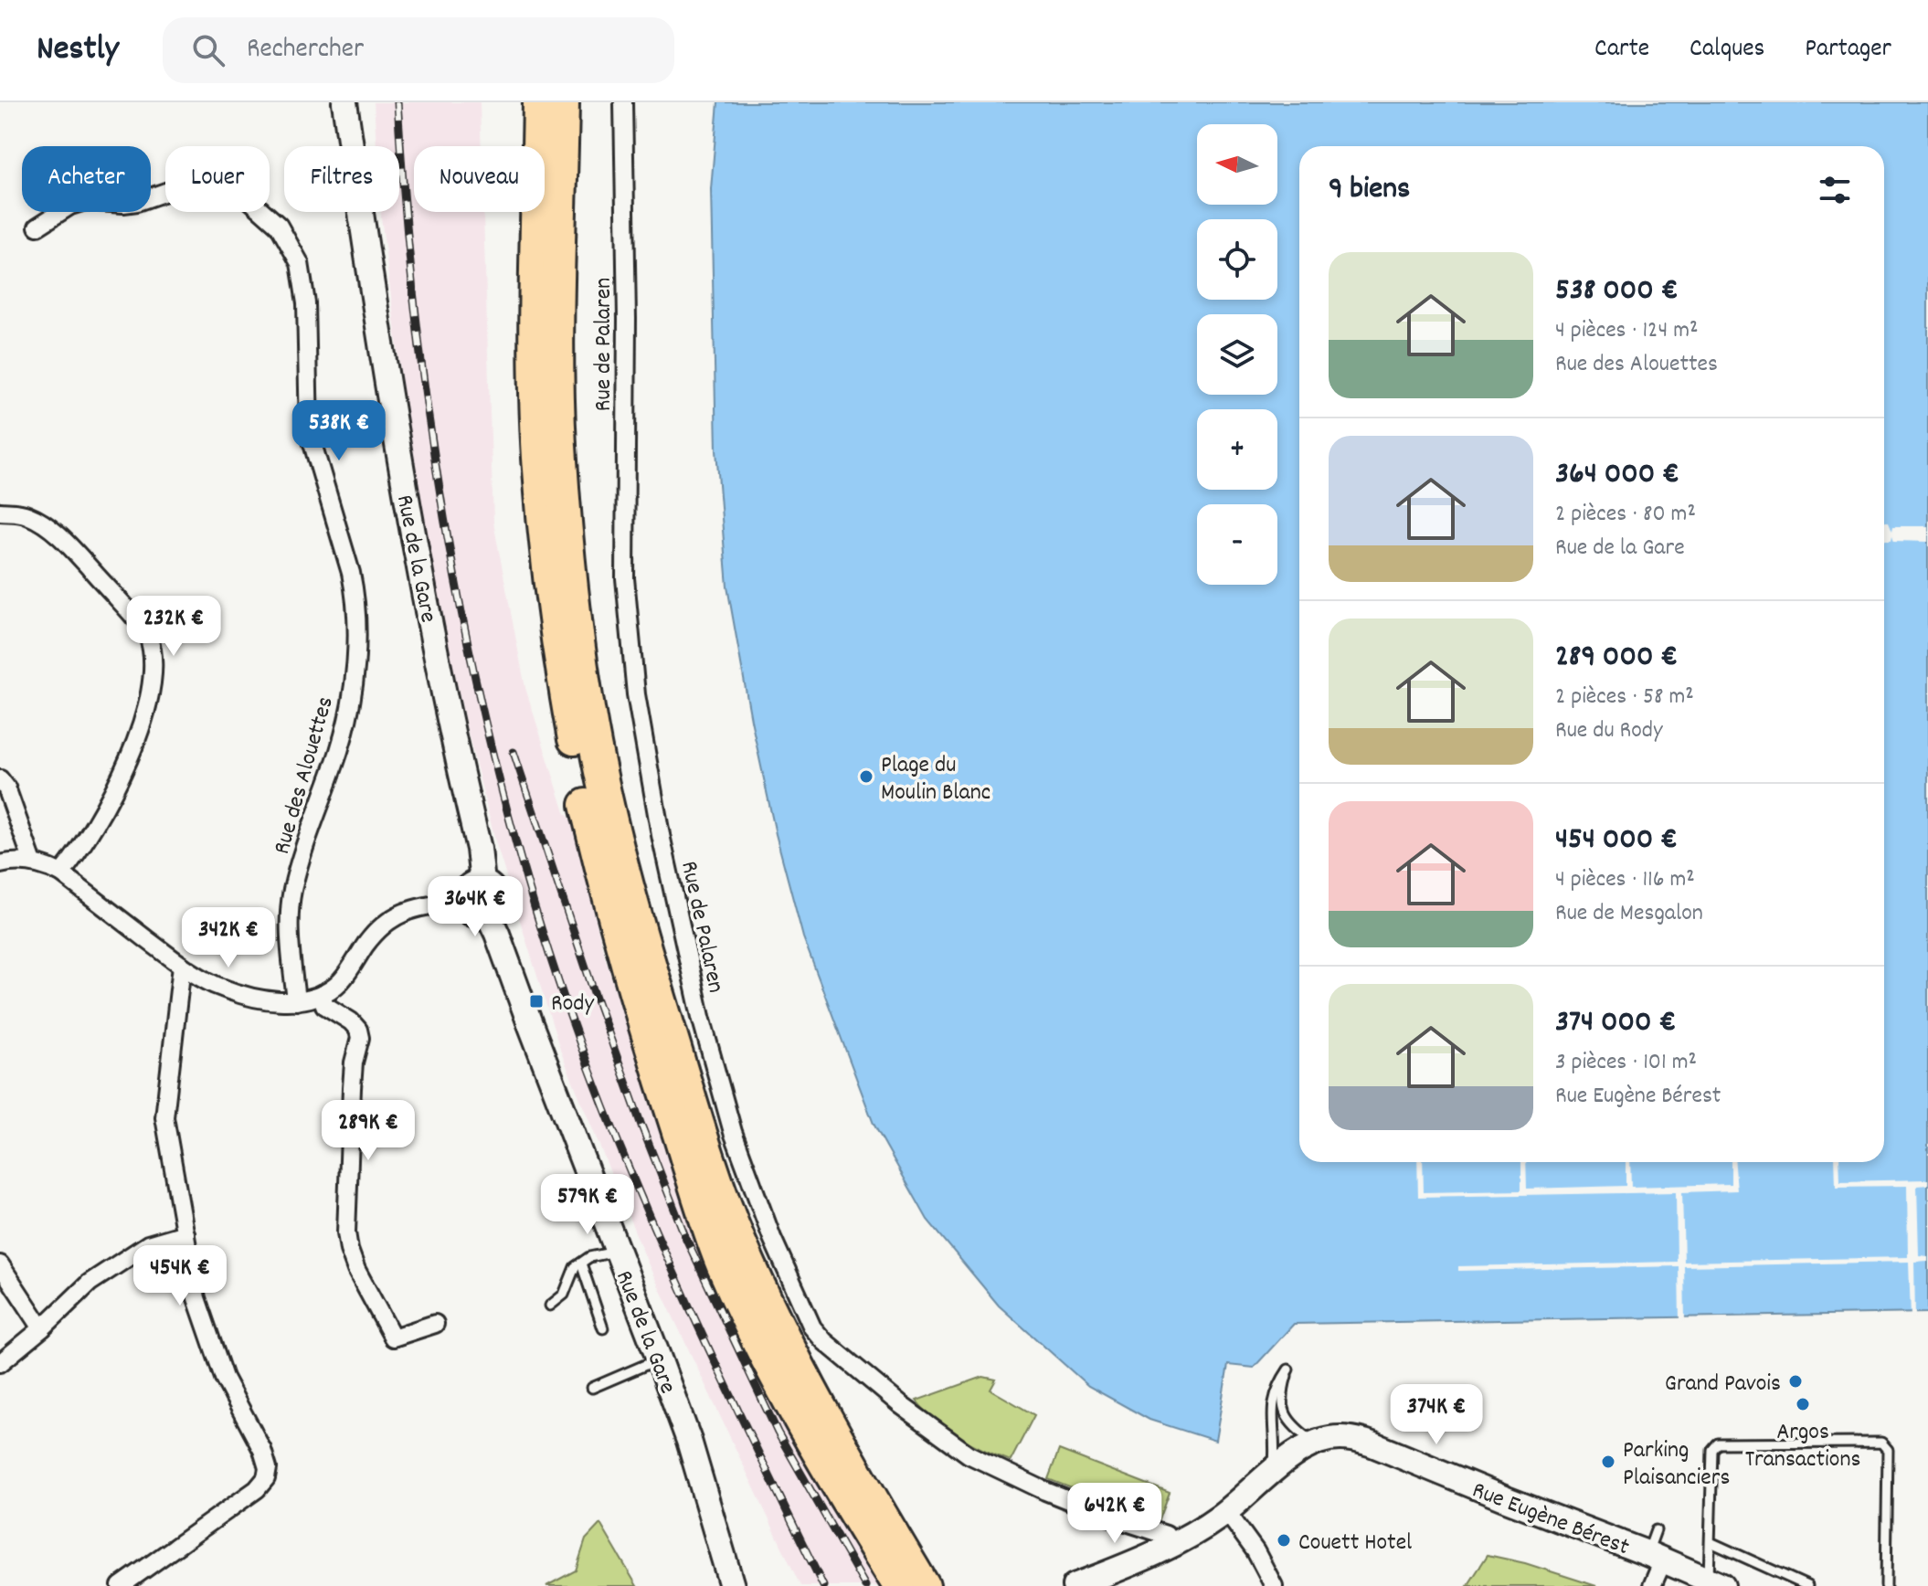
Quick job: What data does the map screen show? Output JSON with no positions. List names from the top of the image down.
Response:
{
  "streets": {
    "main road": ["Rue de la Gare", "Rue Eugène Bérest"],
    "street": ["Rue de Palaren", "Rue des Alouettes"]
  },
  "places": {
    "other": [
      "Plage du Moulin Blanc",
      "Grand Pavois",
      "Argos Transactions",
      "Parking Plaisanciers",
      "Couett Hotel"
    ],
    "transit": ["Rody"]
  },
  "north": "left",
  "page": {
    "header": "Nestly",
    "search": "Rechercher",
    "nav": ["Carte", "Calques", "Partager"],
    "map_buttons": ["+", "−"],
    "chip": [
      "Acheter",
      "Louer",
      "Filtres",
      "Nouveau"
    ],
    "heading": "9 biens",
    "list": [
      {
        "name": "538 000 €",
        "note": "4 pièces · 124 m² · Rue des Alouettes"
      },
      {
        "name": "364 000 €",
        "note": "2 pièces · 80 m² · Rue de la Gare"
      },
      {
        "name": "289 000 €",
        "note": "2 pièces · 58 m² · Rue du Rody"
      },
      {
        "name": "454 000 €",
        "note": "4 pièces · 116 m² · Rue de Mesgalon"
      },
      {
        "name": "374 000 €",
        "note": "3 pièces · 101 m² · Rue Eugène Bérest"
      }
    ],
    "price": [
      "538K €",
      "232K €",
      "364K €",
      "342K €",
      "289K €",
      "579K €",
      "454K €",
      "374K €",
      "642K €"
    ]
  }
}
